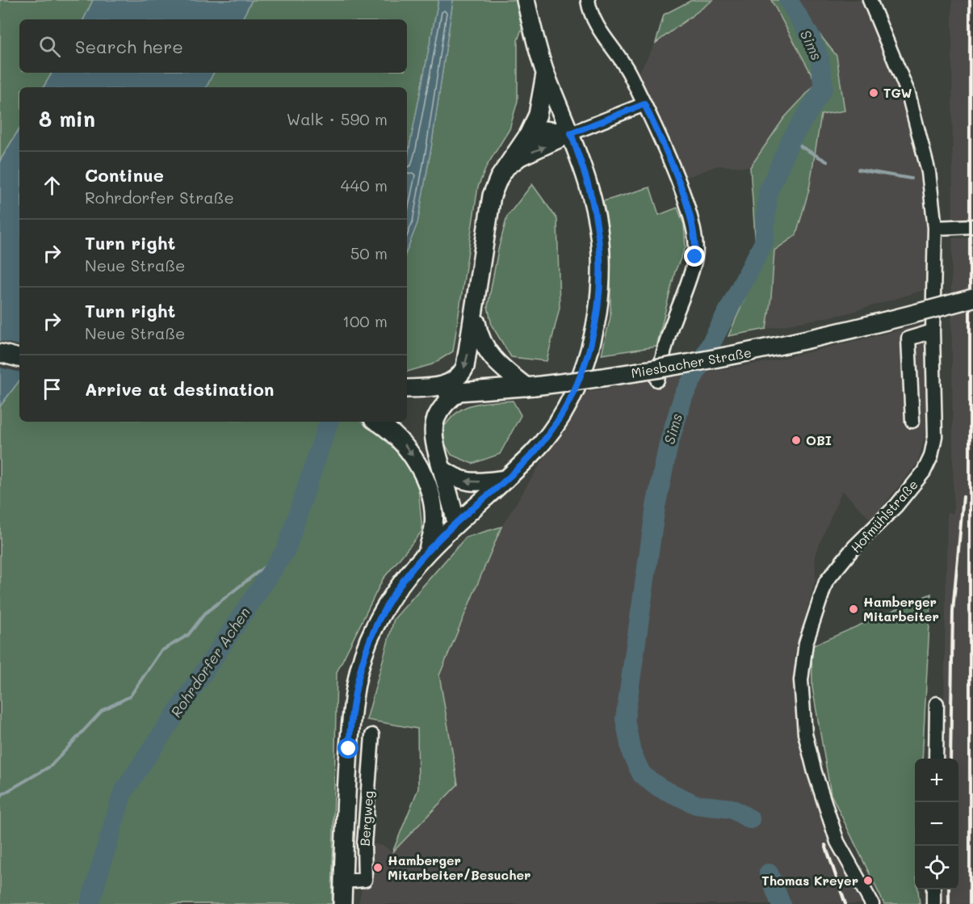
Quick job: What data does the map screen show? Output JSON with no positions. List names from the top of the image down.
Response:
{
  "streets": {
    "main road": ["Miesbacher Straße"],
    "street": ["Hofmühlstraße", "Bergweg"]
  },
  "water": ["Sims", "Rohrdorfer Achen"],
  "places": [
    "TGW",
    "OBI",
    "Hamberger Mitarbeiter",
    "Hamberger Mitarbeiter/Besucher",
    "Thomas Kreyer"
  ],
  "page": {
    "search": "Search here",
    "heading": ["8 min", "Walk · 590 m"],
    "list": [
      ["Continue", "Rohrdorfer Straße", "440 m"],
      ["Turn right", "Neue Straße", "50 m"],
      ["Turn right", "Neue Straße", "100 m"],
      "Arrive at destination"
    ],
    "map_buttons": ["+", "−"]
  }
}
